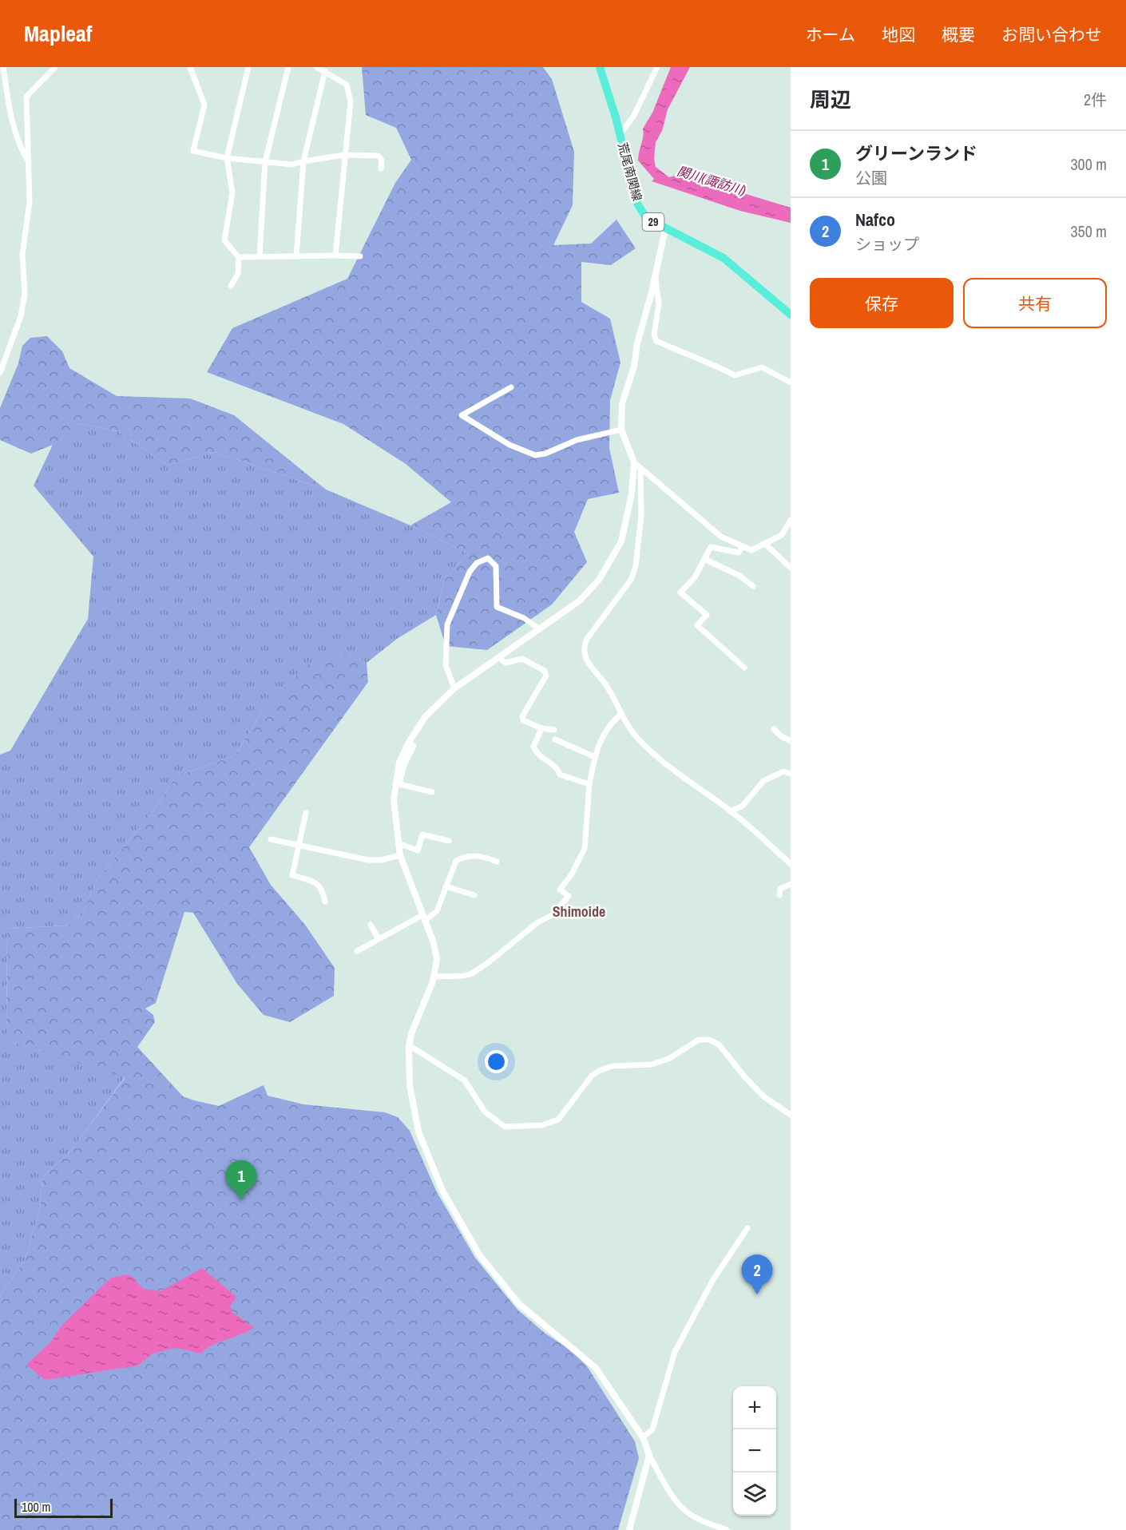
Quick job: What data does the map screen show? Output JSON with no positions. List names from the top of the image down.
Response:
{
  "streets": {
    "main road": ["荒尾南関線", "29"]
  },
  "districts": ["Shimoide"],
  "water": ["関川(諏訪川)"],
  "scale_bar": "100 m",
  "page": {
    "header": "Mapleaf",
    "nav": [
      "ホーム",
      "地図",
      "概要",
      "お問い合わせ"
    ],
    "heading": ["周辺", "2件"],
    "list": [
      {
        "mark": "1",
        "name": "グリーンランド",
        "note": "公園",
        "value": "300 m"
      },
      {
        "mark": "2",
        "name": "Nafco",
        "note": "ショップ",
        "value": "350 m"
      }
    ],
    "buttons": ["保存", "共有"],
    "pins": ["1", "2"],
    "map_buttons": ["+", "−"],
    "scale": "100 m"
  }
}
